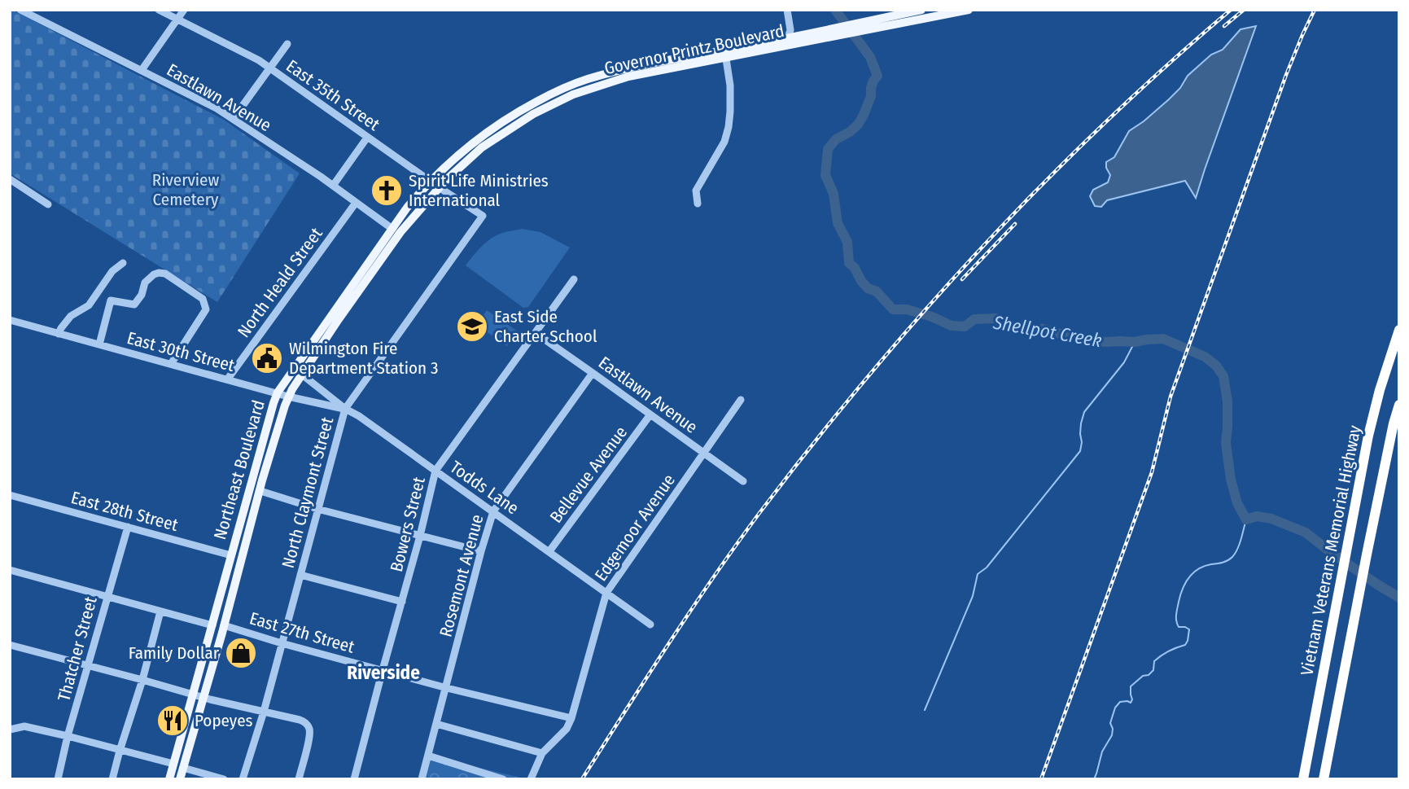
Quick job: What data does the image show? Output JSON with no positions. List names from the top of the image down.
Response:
{
  "streets": {
    "highway": ["Vietnam Veterans Memorial Highway"],
    "main road": ["Governor Printz Boulevard", "Northeast Boulevard"],
    "street": [
      "East 35th Street",
      "Eastlawn Avenue",
      "North Heald Street",
      "East 30th Street",
      "Bellevue Avenue",
      "Todds Lane",
      "North Claymont Street",
      "East 28th Street",
      "Bowers Street",
      "Edgemoor Avenue",
      "Rosemont Avenue",
      "East 27th Street",
      "Thatcher Street"
    ]
  },
  "crossings": [
    ["Governor Printz Boulevard", "East 35th Street"],
    ["Governor Printz Boulevard", "Eastlawn Avenue"],
    ["Governor Printz Boulevard", "East 30th Street"],
    ["Governor Printz Boulevard", "Northeast Boulevard"],
    ["Governor Printz Boulevard", "Todds Lane"],
    ["East 35th Street", "North Claymont Street"],
    ["Eastlawn Avenue", "North Heald Street"],
    ["Eastlawn Avenue", "Northeast Boulevard"],
    ["Eastlawn Avenue", "Bellevue Avenue"],
    ["Eastlawn Avenue", "Bowers Street"],
    ["Eastlawn Avenue", "Edgemoor Avenue"],
    ["Eastlawn Avenue", "Rosemont Avenue"],
    ["North Heald Street", "East 30th Street"],
    ["East 30th Street", "Northeast Boulevard"],
    ["East 30th Street", "Todds Lane"],
    ["East 30th Street", "North Claymont Street"],
    ["Northeast Boulevard", "East 28th Street"],
    ["Northeast Boulevard", "East 27th Street"],
    ["Bellevue Avenue", "Todds Lane"],
    ["Todds Lane", "North Claymont Street"],
    ["Todds Lane", "Bowers Street"],
    ["Todds Lane", "Edgemoor Avenue"],
    ["Todds Lane", "Rosemont Avenue"],
    ["North Claymont Street", "East 27th Street"],
    ["East 28th Street", "Thatcher Street"],
    ["Bowers Street", "East 27th Street"],
    ["Edgemoor Avenue", "East 27th Street"],
    ["Rosemont Avenue", "East 27th Street"]
  ],
  "districts": ["Riverside"],
  "water": ["Shellpot Creek"],
  "parks": ["Riverview Cemetery"],
  "places": {
    "church": ["Spirit Life Ministries International"],
    "school or university": ["East Side Charter School"],
    "public building": ["Wilmington Fire Department Station 3"],
    "shop": ["Family Dollar"],
    "restaurant": ["Popeyes"]
  }
}
